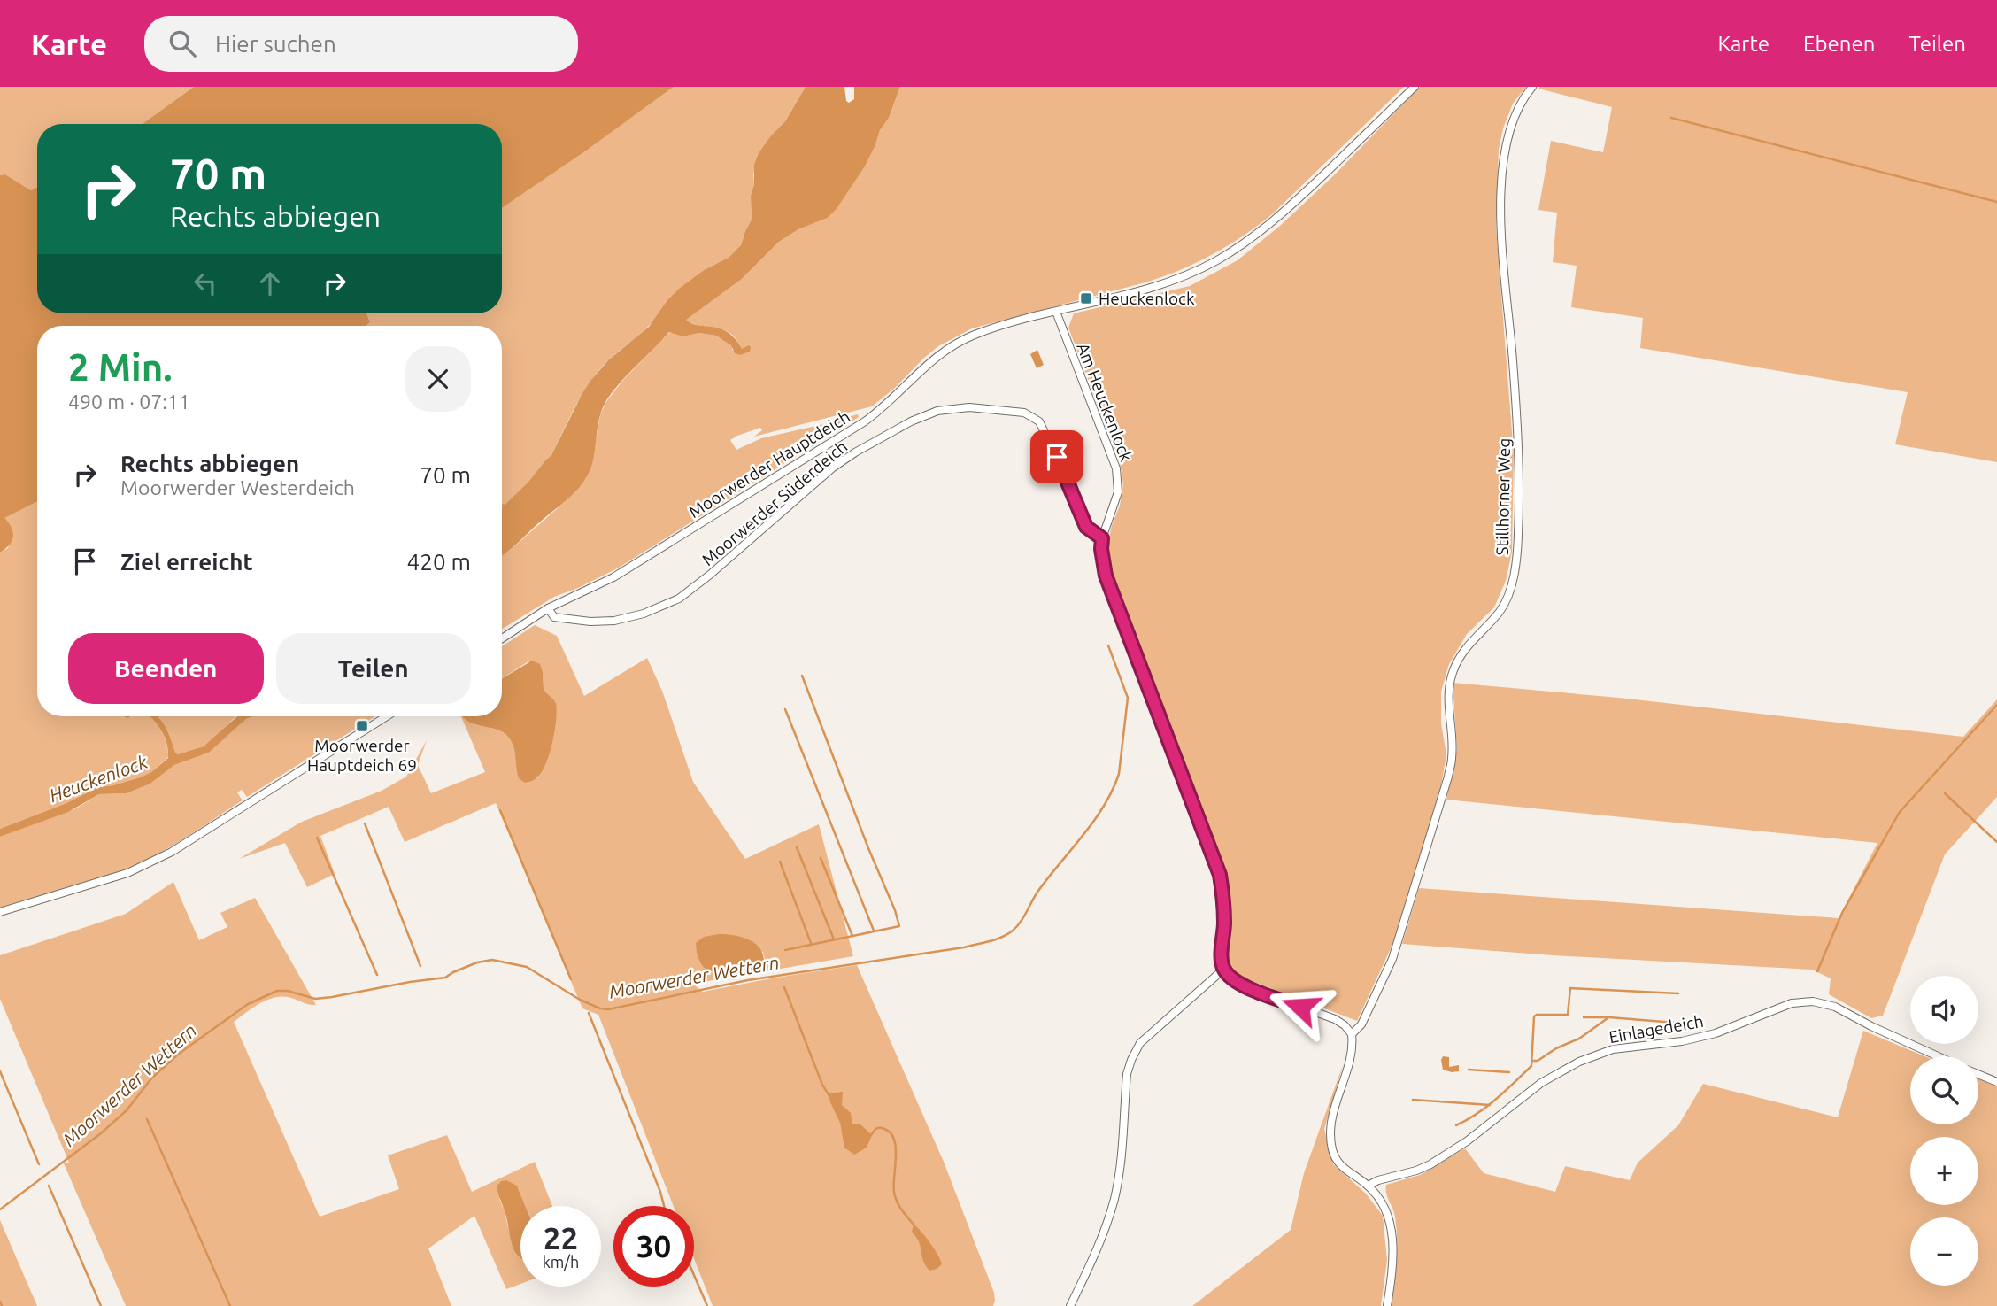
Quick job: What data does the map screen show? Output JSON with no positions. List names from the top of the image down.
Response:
{
  "streets": {
    "street": [
      "Am Heuckenlock",
      "Moorwerder Hauptdeich",
      "Stillhorner Weg",
      "Moorwerder Süderdeich",
      "Einlagedeich"
    ]
  },
  "crossings": [
    ["Am Heuckenlock", "Moorwerder Hauptdeich"],
    ["Am Heuckenlock", "Moorwerder Süderdeich"],
    ["Moorwerder Hauptdeich", "Moorwerder Süderdeich"],
    ["Stillhorner Weg", "Einlagedeich"]
  ],
  "water": ["Heuckenlock", "Moorwerder Wettern"],
  "places": {
    "transit": ["Heuckenlock", "Moorwerder Hauptdeich 69"]
  },
  "page": {
    "header": "Karte",
    "search": "Hier suchen",
    "nav": ["Karte", "Ebenen", "Teilen"],
    "turn": ["70 m", "Rechts abbiegen"],
    "heading": ["2 Min.", "490 m · 07:11"],
    "list": [
      {
        "name": "Rechts abbiegen",
        "note": "Moorwerder Westerdeich",
        "value": "70 m"
      },
      {
        "name": "Ziel erreicht",
        "value": "420 m"
      }
    ],
    "buttons": ["Beenden", "Teilen"],
    "map_buttons": ["+", "−"],
    "speed": "22 km/h",
    "limit": "30"
  }
}
